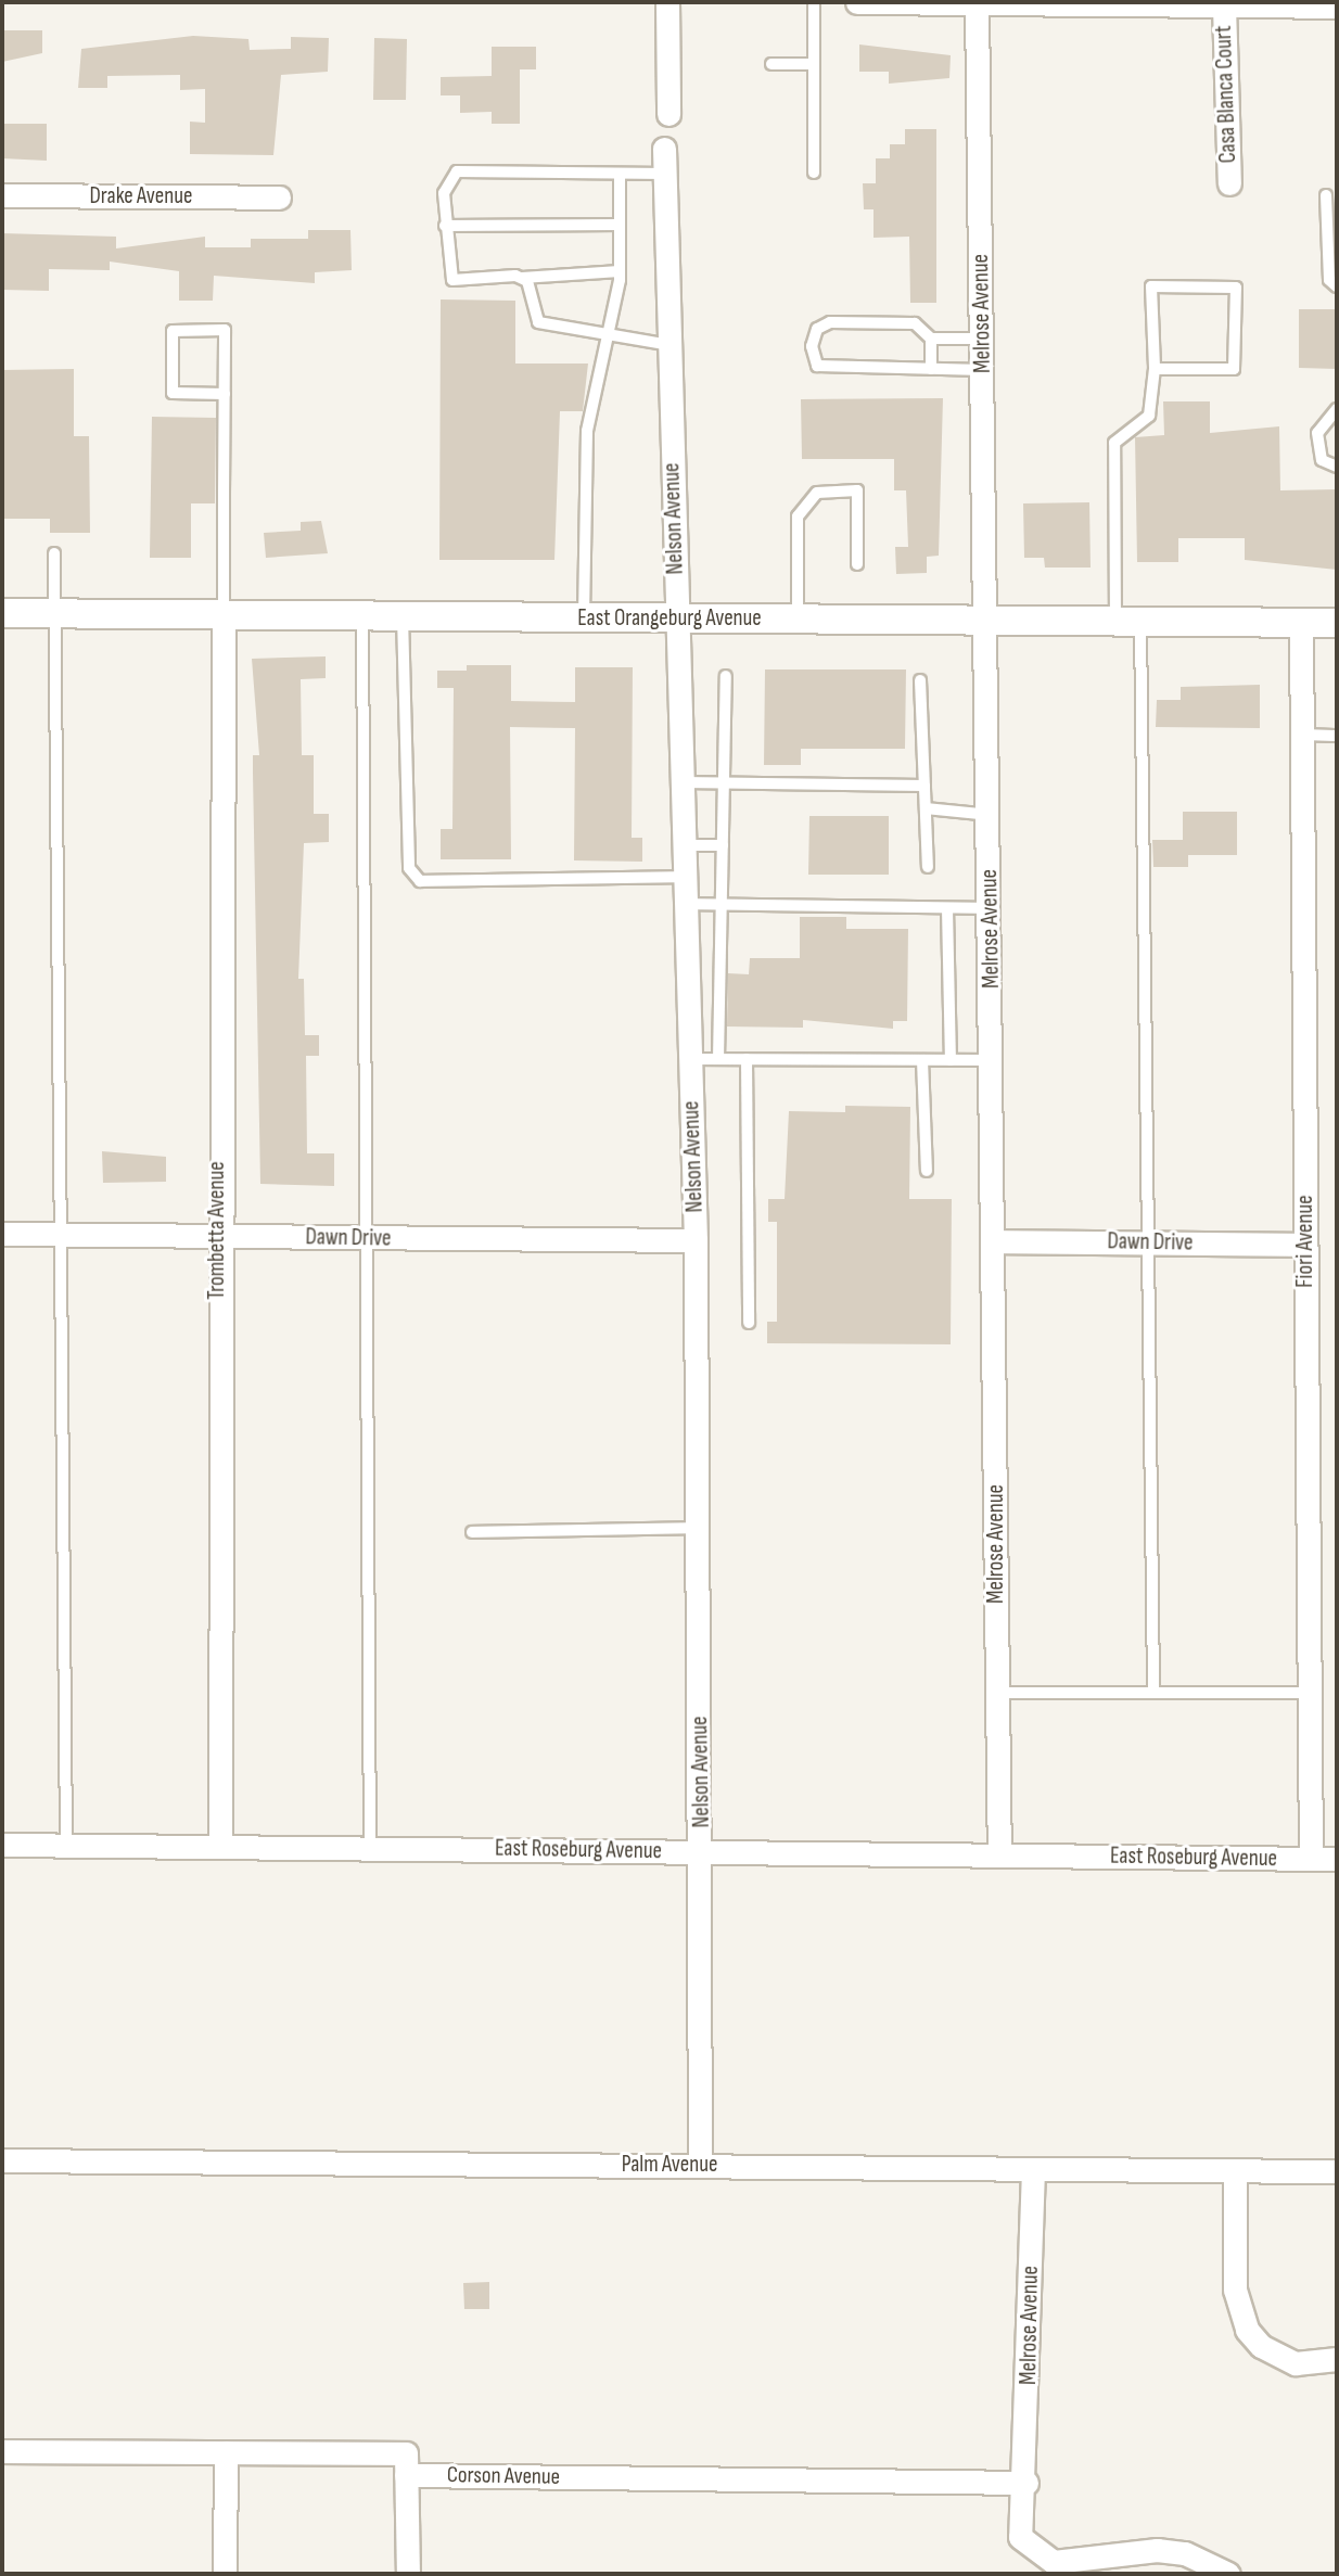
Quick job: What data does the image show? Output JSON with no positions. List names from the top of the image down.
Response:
{
  "streets": {
    "street": [
      "Casa Blanca Court",
      "Drake Avenue",
      "Melrose Avenue",
      "Nelson Avenue",
      "East Orangeburg Avenue",
      "Trombetta Avenue",
      "Dawn Drive",
      "Fiori Avenue",
      "East Roseburg Avenue",
      "Palm Avenue",
      "Corson Avenue"
    ]
  },
  "crossings": [
    ["Melrose Avenue", "East Orangeburg Avenue"],
    ["Melrose Avenue", "Dawn Drive"],
    ["Melrose Avenue", "East Roseburg Avenue"],
    ["Melrose Avenue", "Palm Avenue"],
    ["Melrose Avenue", "Corson Avenue"],
    ["Nelson Avenue", "East Orangeburg Avenue"],
    ["Nelson Avenue", "Dawn Drive"],
    ["Nelson Avenue", "East Roseburg Avenue"],
    ["Nelson Avenue", "Palm Avenue"],
    ["East Orangeburg Avenue", "Trombetta Avenue"],
    ["East Orangeburg Avenue", "Fiori Avenue"],
    ["Trombetta Avenue", "Dawn Drive"],
    ["Trombetta Avenue", "East Roseburg Avenue"],
    ["Dawn Drive", "Fiori Avenue"],
    ["Fiori Avenue", "East Roseburg Avenue"]
  ]
}
